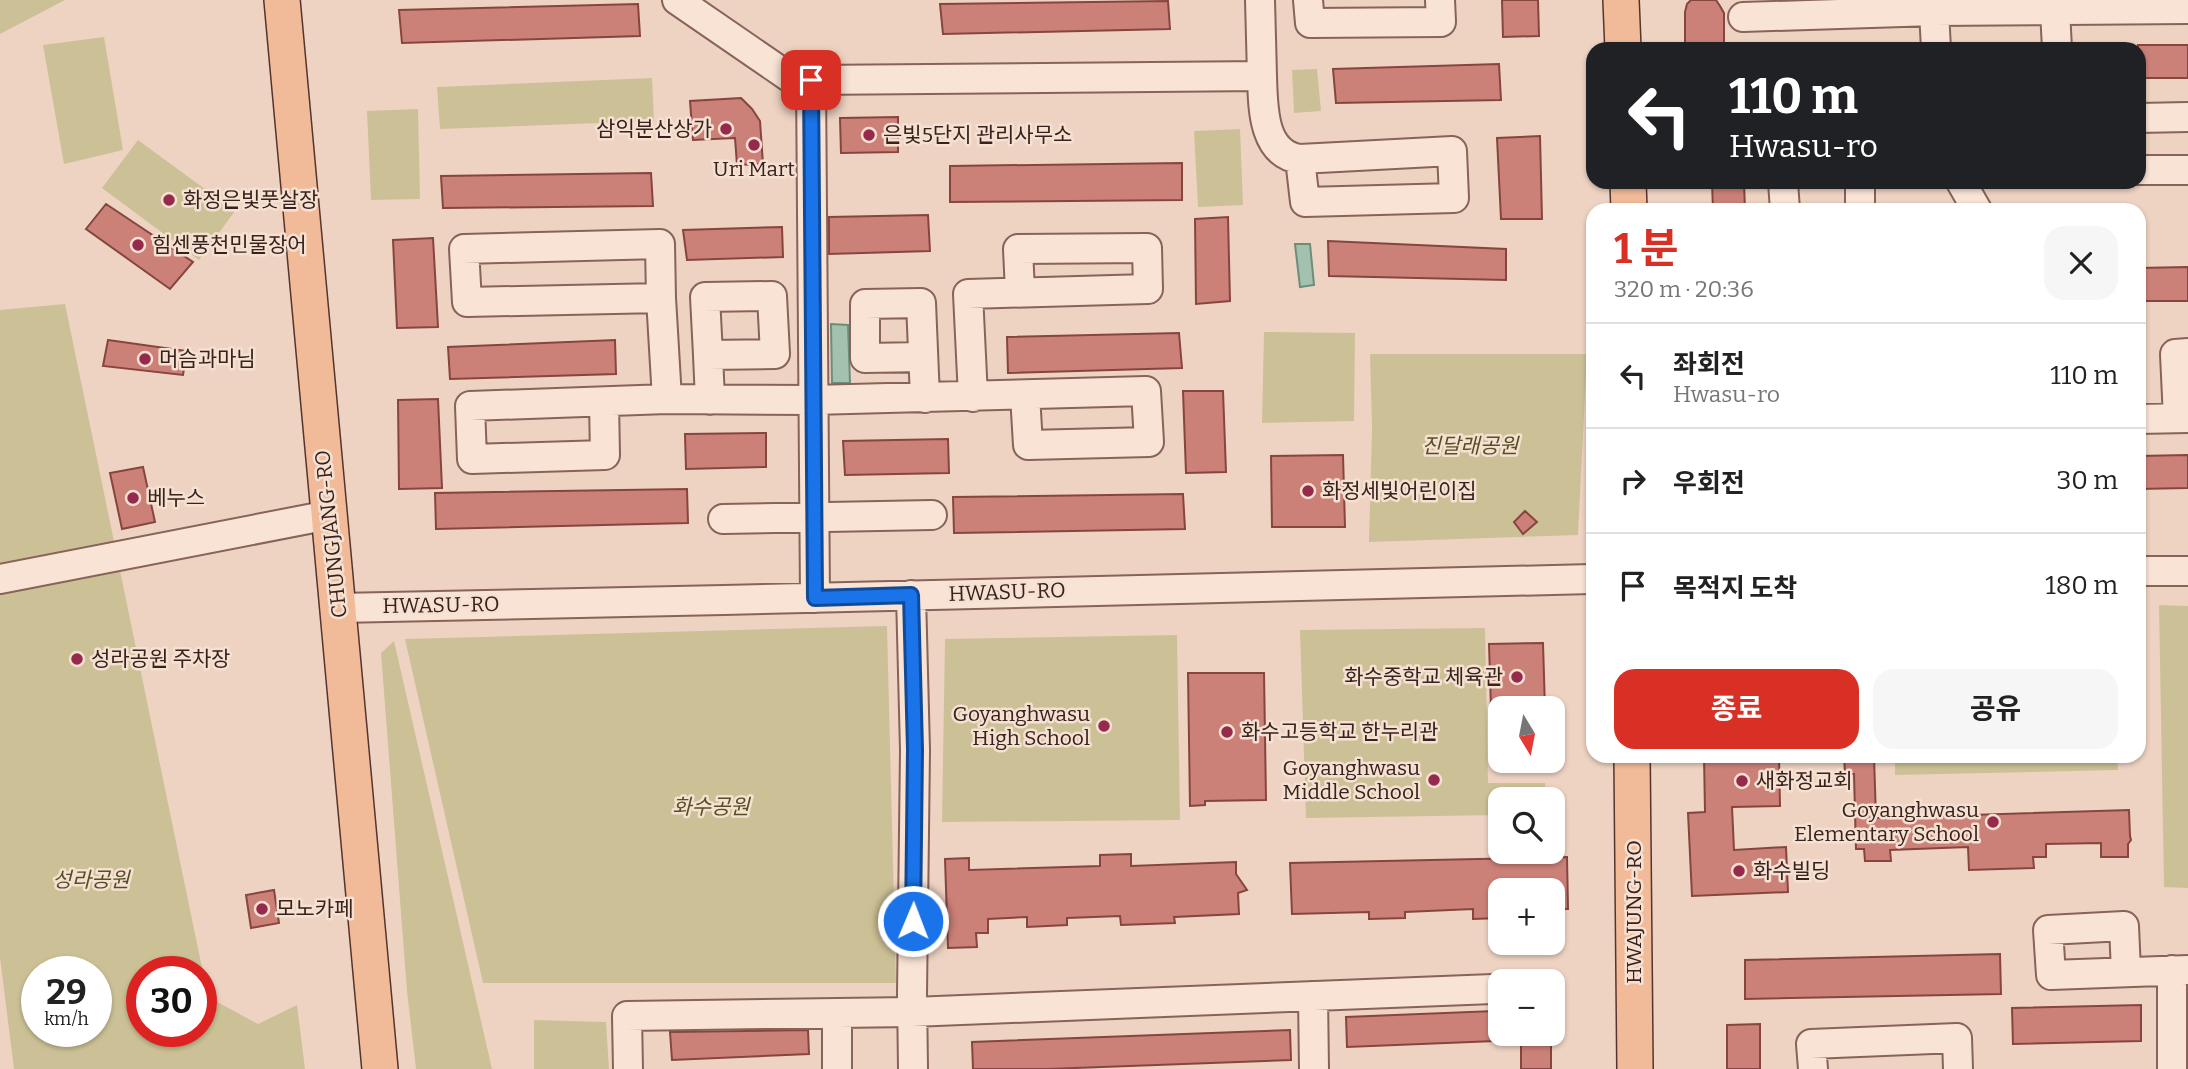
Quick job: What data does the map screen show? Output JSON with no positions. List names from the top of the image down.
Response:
{
  "streets": {
    "main road": ["CHUNGJANG-RO", "HWAJUNG-RO"],
    "street": ["HWASU-RO"]
  },
  "crossings": [
    ["CHUNGJANG-RO", "HWASU-RO"]
  ],
  "parks": ["진달래공원", "화수공원", "성라공원"],
  "places": [
    "삼익분산상가",
    "은빛5단지 관리사무소",
    "Uri Mart",
    "화정은빛풋살장",
    "힘센풍천민물장어",
    "머슴과마님",
    "화정세빛어린이집",
    "베누스",
    "성라공원 주차장",
    "화수중학교 체육관",
    "Goyanghwasu High School",
    "화수고등학교 한누리관",
    "Goyanghwasu Middle School",
    "새화정교회",
    "Goyanghwasu Elementary School",
    "화수빌딩",
    "모노카페"
  ],
  "north": "bottom",
  "page": {
    "turn": ["110 m", "Hwasu-ro"],
    "heading": ["1 분", "320 m · 20:36"],
    "list": [
      {
        "name": "좌회전",
        "note": "Hwasu-ro",
        "value": "110 m"
      },
      {
        "name": "우회전",
        "value": "30 m"
      },
      {
        "name": "목적지 도착",
        "value": "180 m"
      }
    ],
    "buttons": ["종료", "공유"],
    "map_buttons": ["+", "−"],
    "speed": "29 km/h",
    "limit": "30"
  }
}
